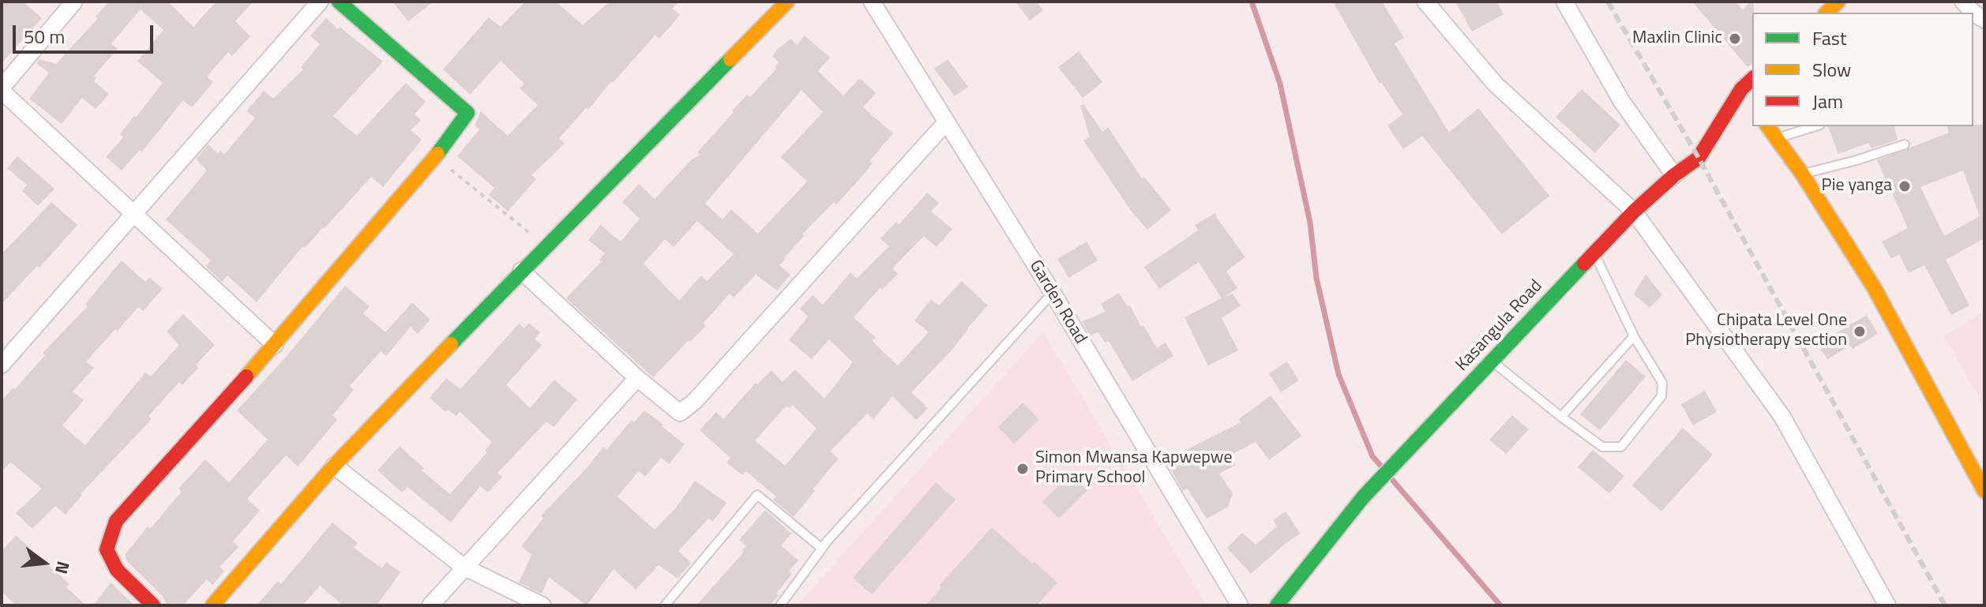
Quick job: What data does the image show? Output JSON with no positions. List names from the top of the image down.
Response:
{
  "streets": {
    "street": ["Garden Road", "Kasangula Road"]
  },
  "places": [
    "Maxlin Clinic",
    "Pie yanga",
    "Chipata Level One Physiotherapy section",
    "Simon Mwansa Kapwepwe Primary School"
  ],
  "legend": ["Fast", "Slow", "Jam"],
  "scale_bar": "50 m",
  "north": "right"
}
